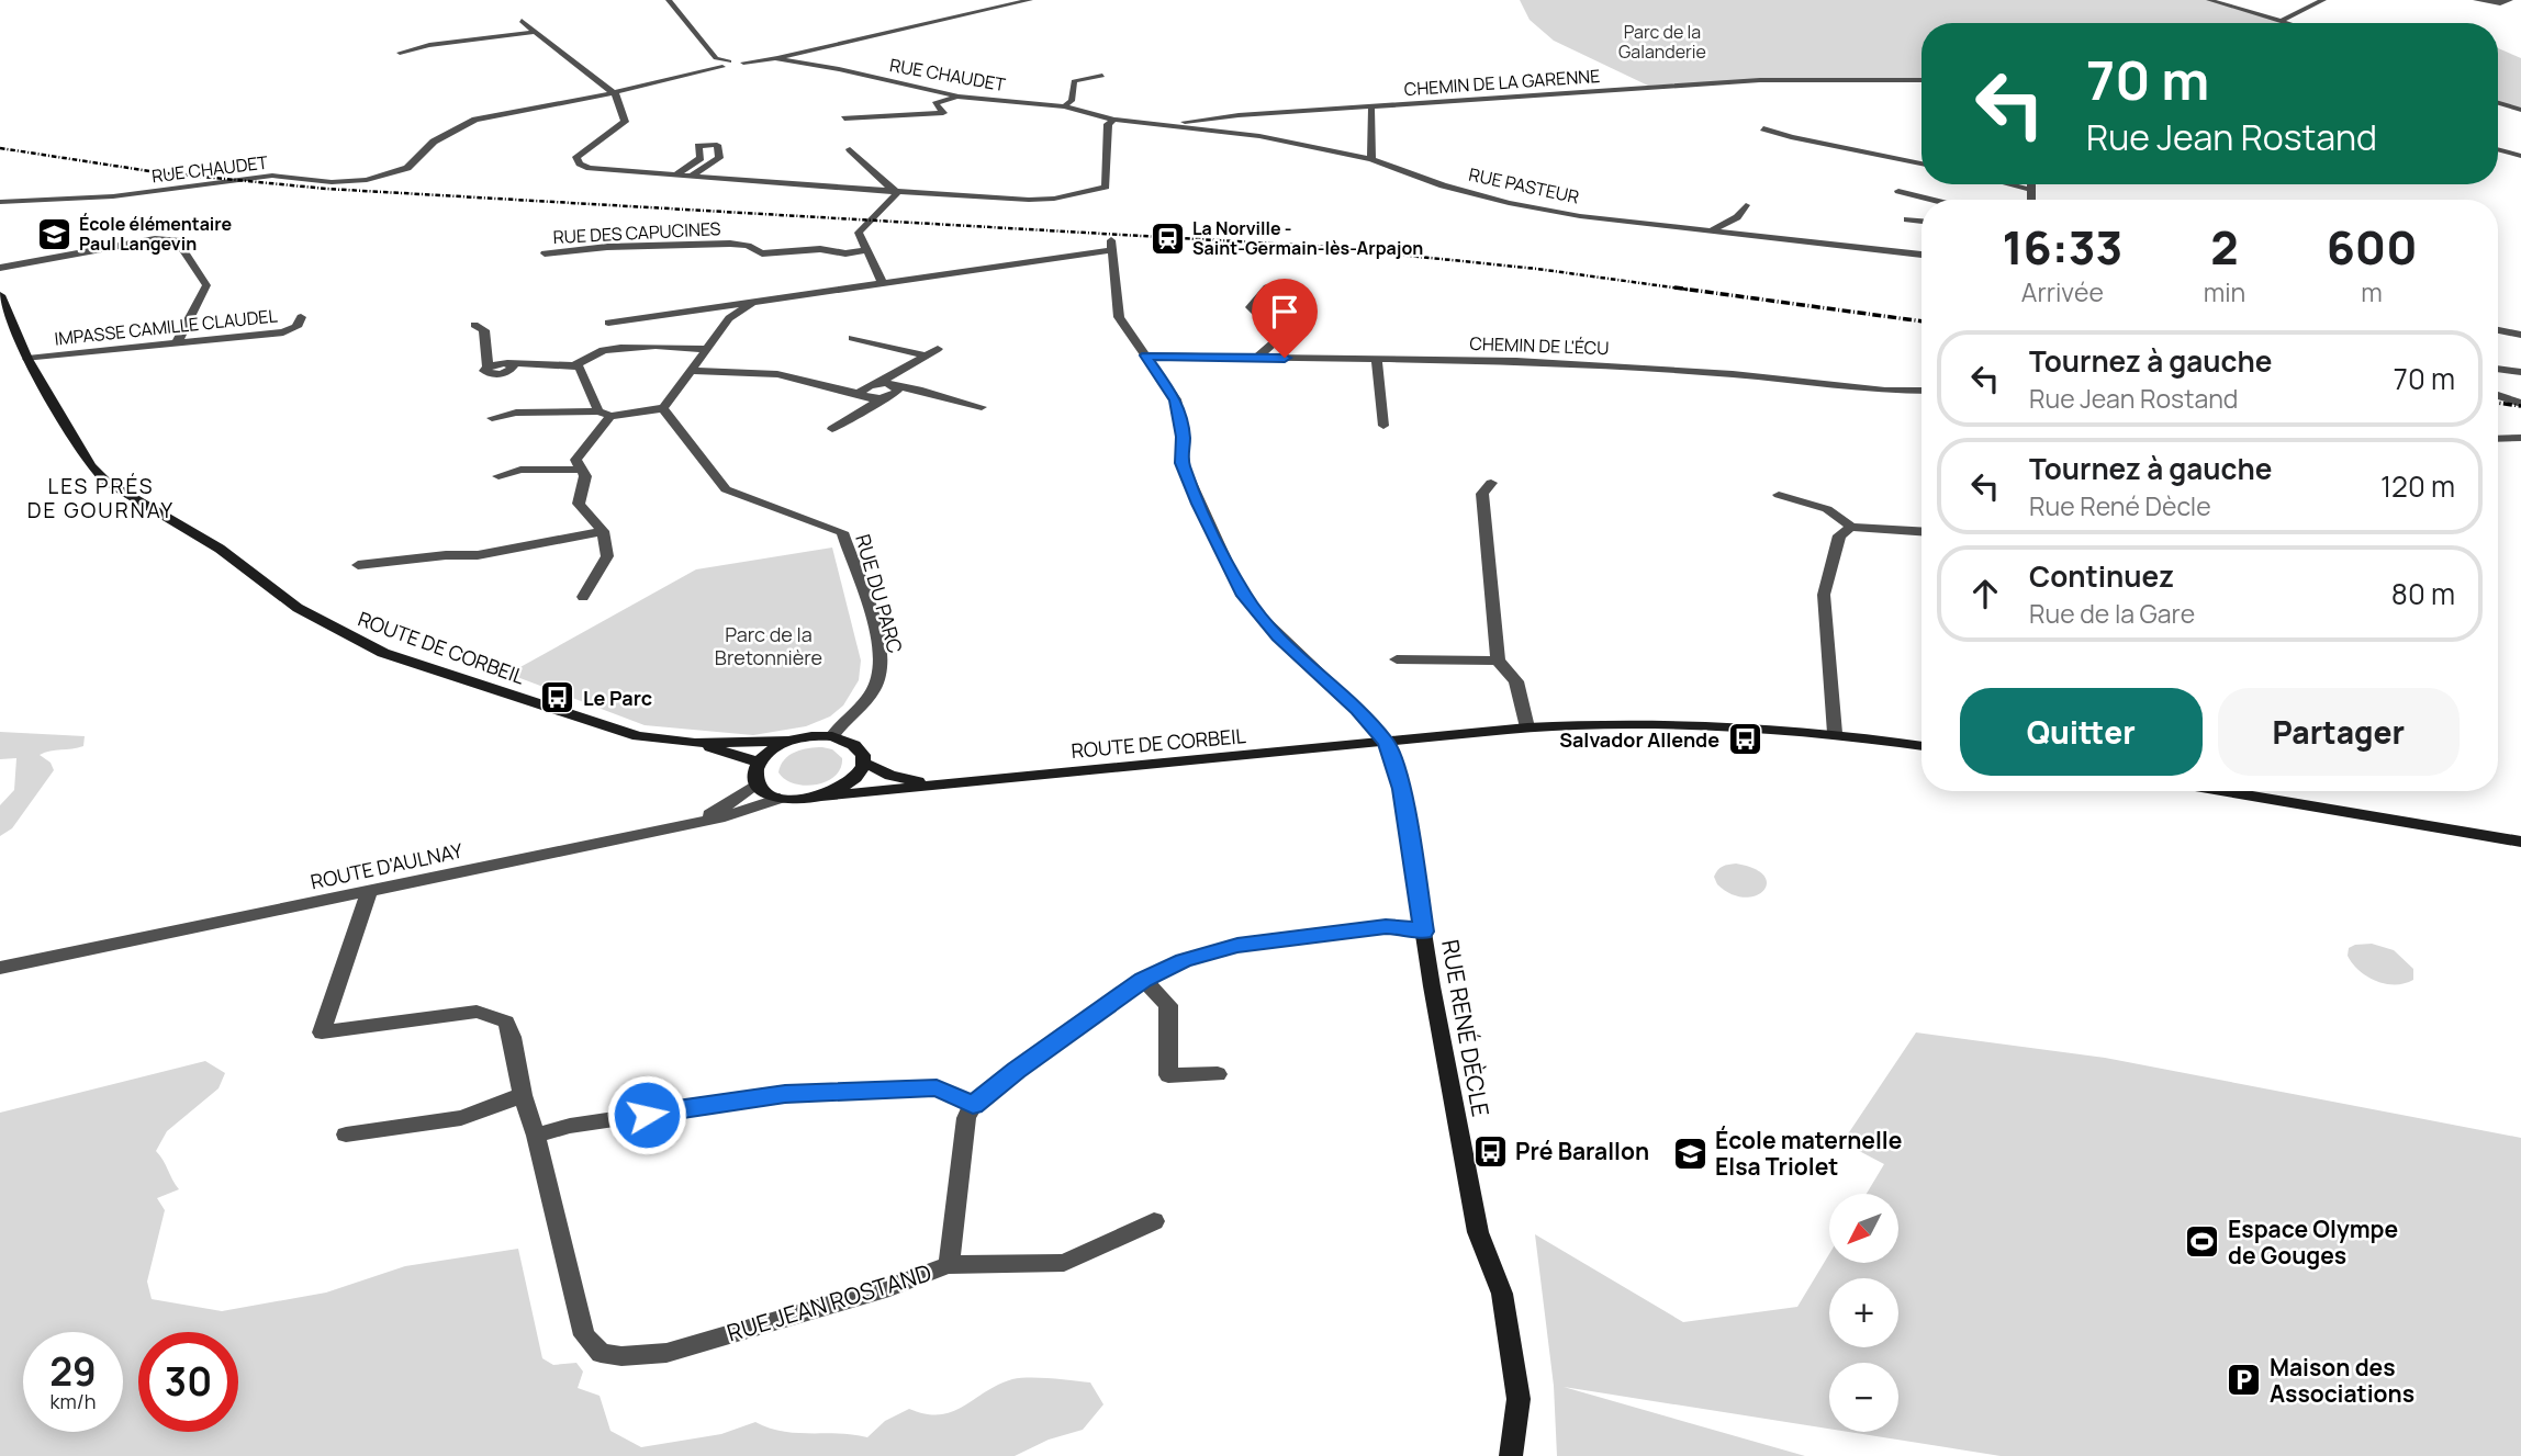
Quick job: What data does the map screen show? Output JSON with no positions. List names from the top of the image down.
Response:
{
  "streets": {
    "main road": ["ROUTE DE CORBEIL", "RUE RENÉ DÈCLE"],
    "street": [
      "RUE CHAUDET",
      "CHEMIN DE LA GARENNE",
      "RUE PASTEUR",
      "RUE DES CAPUCINES",
      "IMPASSE CAMILLE CLAUDEL",
      "CHEMIN DE L'ÉCU",
      "RUE DU PARC",
      "ROUTE D'AULNAY",
      "RUE JEAN ROSTAND"
    ]
  },
  "crossings": [
    ["RUE CHAUDET", "RUE PASTEUR"],
    ["CHEMIN DE LA GARENNE", "RUE PASTEUR"],
    ["IMPASSE CAMILLE CLAUDEL", "ROUTE DE CORBEIL"],
    ["RUE DU PARC", "ROUTE DE CORBEIL"],
    ["RUE DU PARC", "ROUTE D'AULNAY"],
    ["ROUTE DE CORBEIL", "ROUTE D'AULNAY"],
    ["ROUTE DE CORBEIL", "RUE RENÉ DÈCLE"],
    ["ROUTE D'AULNAY", "RUE JEAN ROSTAND"]
  ],
  "districts": ["LES PRÉS DE GOURNAY"],
  "parks": ["Parc de la Galanderie", "Parc de la Bretonnière"],
  "places": {
    "school or university": ["École élémentaire Paul Langevin", "École maternelle Elsa Triolet"],
    "station": ["La Norville - Saint-Germain-lès-Arpajon"],
    "bus stop": ["Le Parc", "Salvador Allende", "Pré Barallon"],
    "sports": ["Espace Olympe de Gouges"],
    "parking": ["Maison des Associations"]
  },
  "north": "bottom left",
  "page": {
    "turn": ["70 m", "Rue Jean Rostand"],
    "eta": [
      "16:33",
      "Arrivée",
      "2",
      "min",
      "600",
      "m"
    ],
    "list": [
      {
        "name": "Tournez à gauche",
        "note": "Rue Jean Rostand",
        "value": "70 m"
      },
      {
        "name": "Tournez à gauche",
        "note": "Rue René Dècle",
        "value": "120 m"
      },
      {
        "name": "Continuez",
        "note": "Rue de la Gare",
        "value": "80 m"
      }
    ],
    "buttons": ["Quitter", "Partager"],
    "map_buttons": ["+", "−"],
    "speed": "29 km/h",
    "limit": "30"
  }
}
